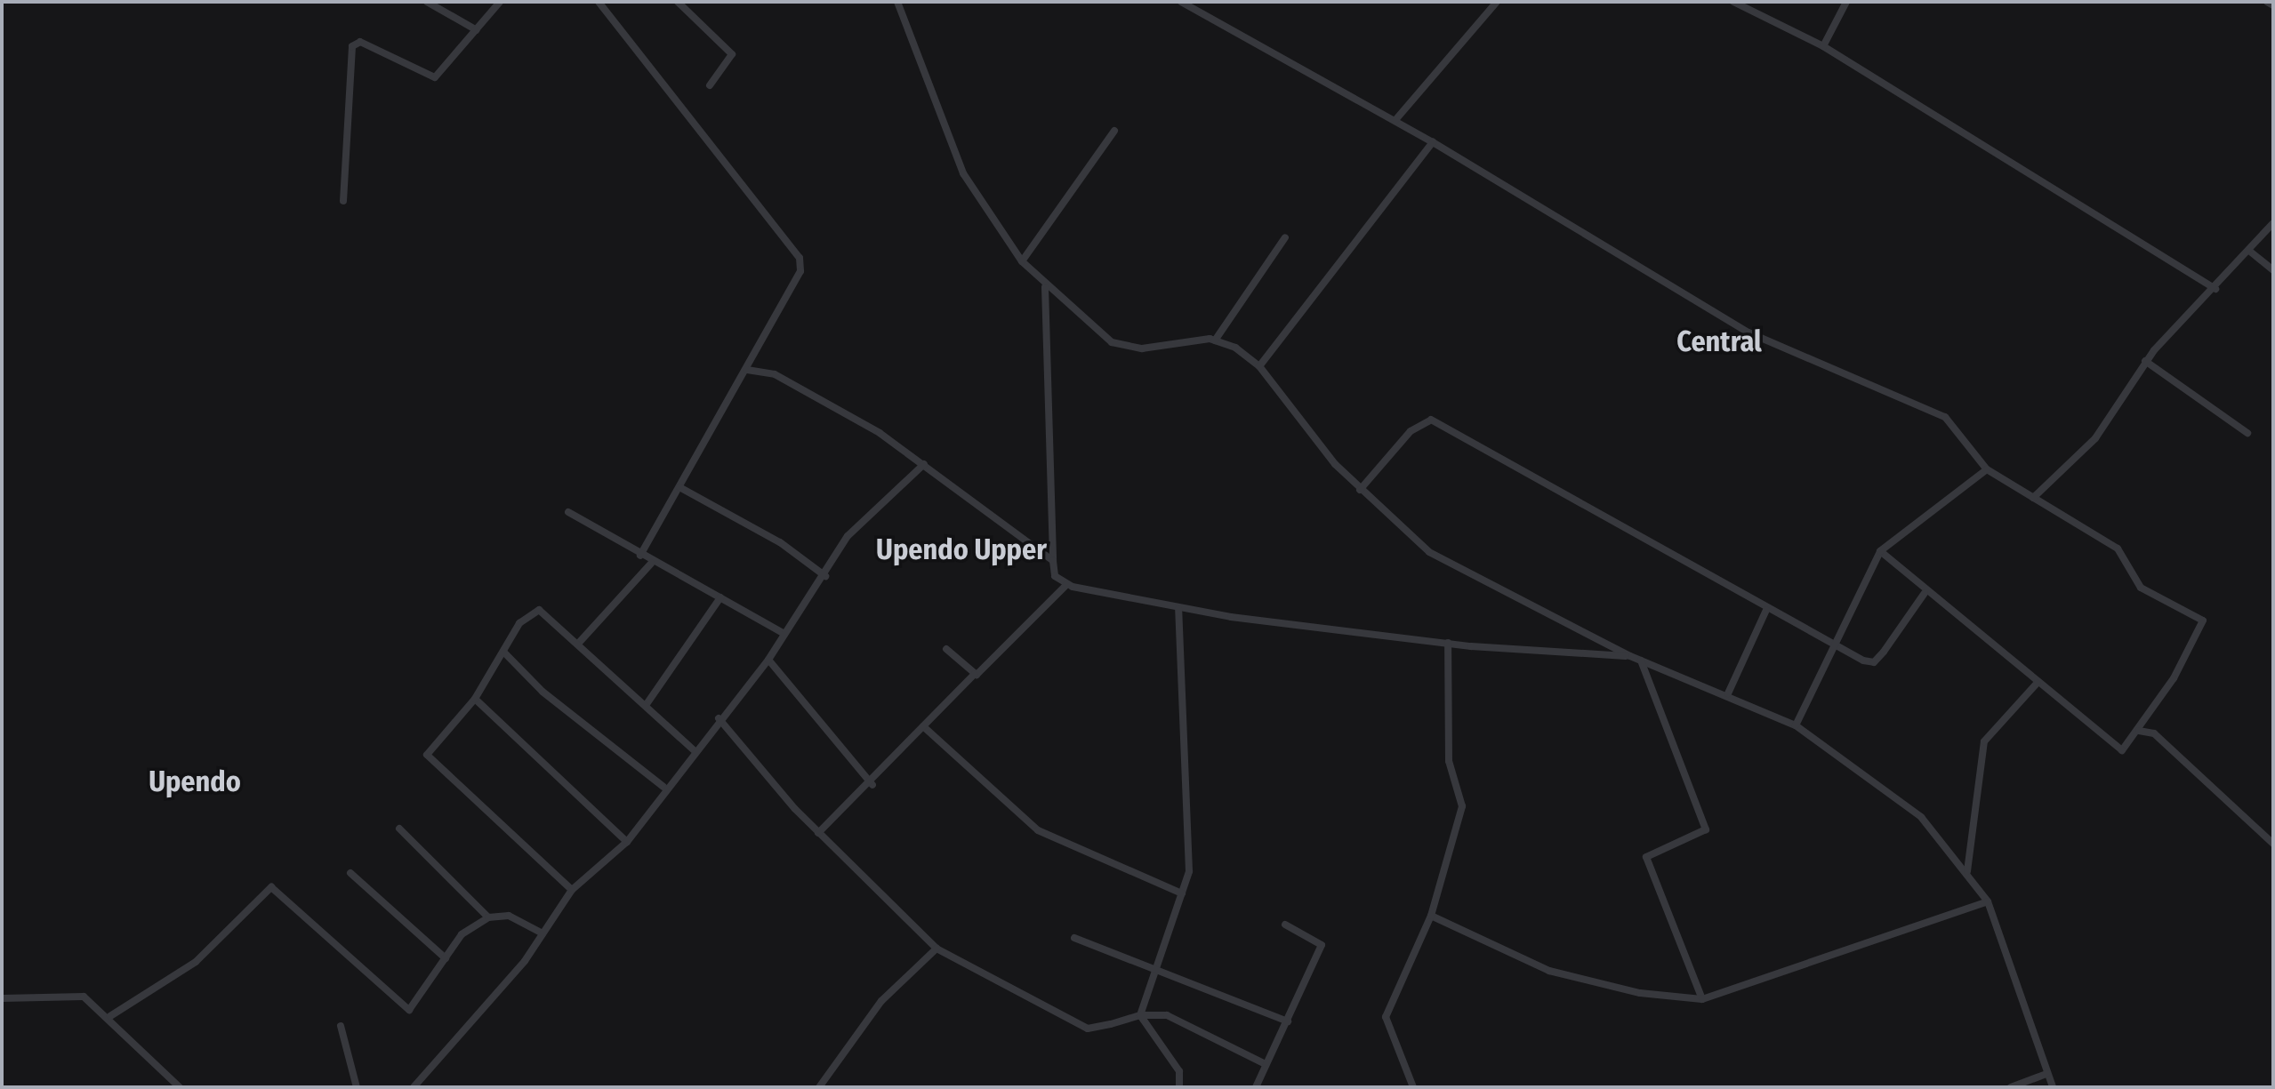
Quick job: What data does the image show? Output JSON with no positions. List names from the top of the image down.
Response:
{
  "districts": ["Central", "Upendo Upper", "Upendo"]
}
